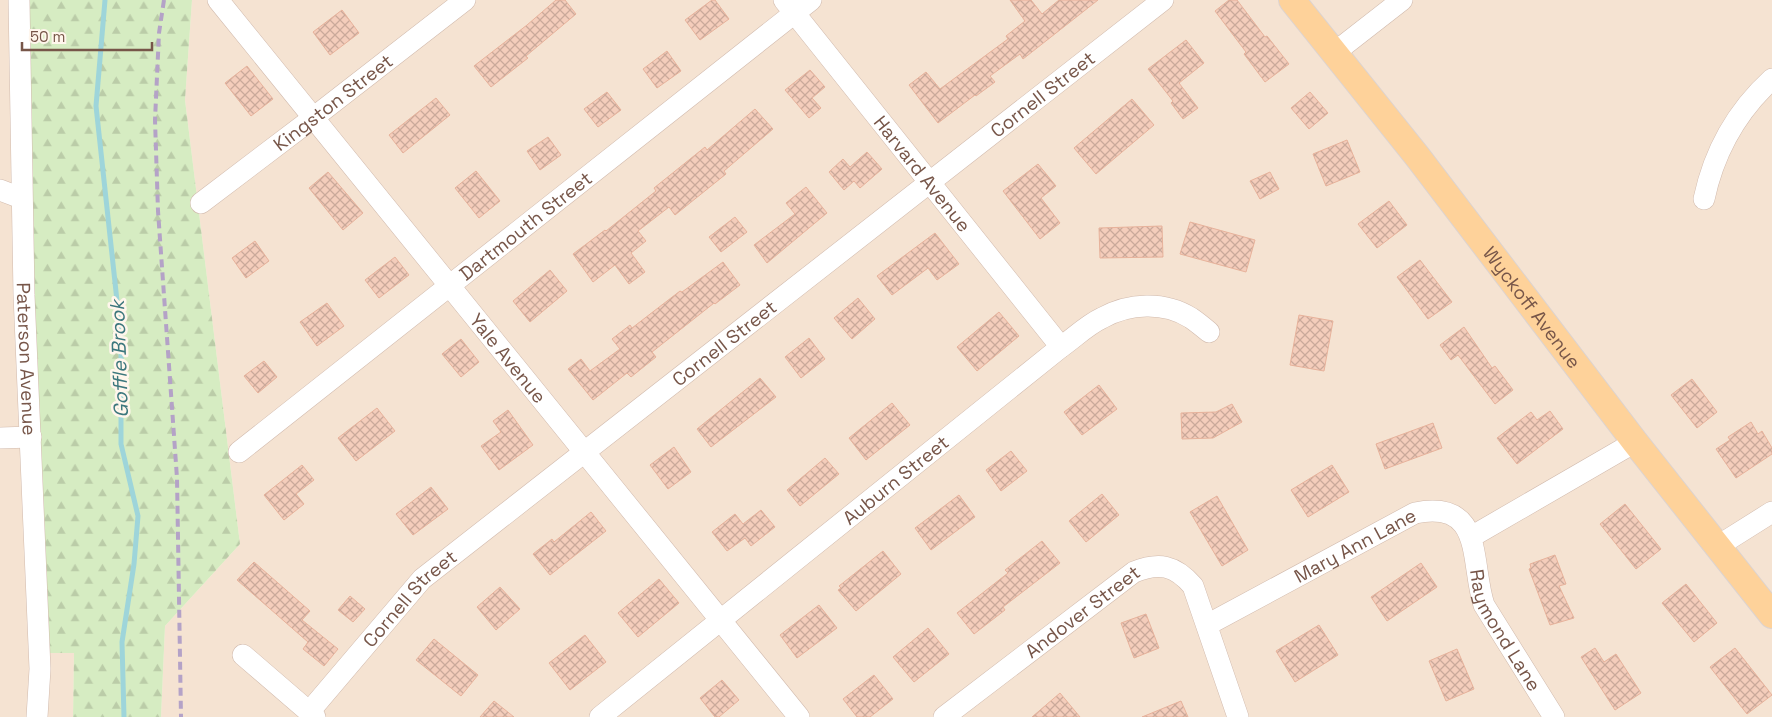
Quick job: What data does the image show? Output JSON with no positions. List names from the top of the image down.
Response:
{
  "streets": {
    "main road": ["Wyckoff Avenue"],
    "street": [
      "Cornell Street",
      "Kingston Street",
      "Harvard Avenue",
      "Dartmouth Street",
      "Paterson Avenue",
      "Yale Avenue",
      "Auburn Street",
      "Mary Ann Lane",
      "Andover Street",
      "Raymond Lane"
    ]
  },
  "crossings": [
    ["Cornell Street", "Harvard Avenue"],
    ["Cornell Street", "Yale Avenue"],
    ["Kingston Street", "Yale Avenue"],
    ["Harvard Avenue", "Dartmouth Street"],
    ["Harvard Avenue", "Auburn Street"],
    ["Dartmouth Street", "Yale Avenue"],
    ["Yale Avenue", "Auburn Street"],
    ["Mary Ann Lane", "Andover Street"],
    ["Mary Ann Lane", "Raymond Lane"]
  ],
  "water": ["Goffle Brook"],
  "scale_bar": "50 m"
}
